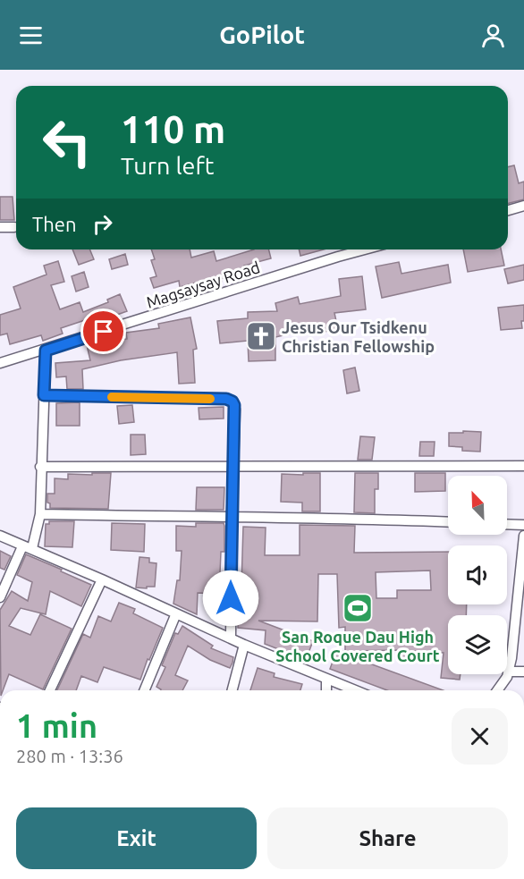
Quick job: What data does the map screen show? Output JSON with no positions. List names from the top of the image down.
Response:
{
  "streets": {
    "street": ["Magsaysay Road"]
  },
  "places": {
    "church": ["Jesus Our Tsidkenu Christian Fellowship"],
    "sports": ["San Roque Dau High School Covered Court"]
  },
  "north": "top left",
  "page": {
    "header": "GoPilot",
    "turn": ["110 m", "Turn left"],
    "then": "Then",
    "heading": ["1 min", "280 m · 13:36"],
    "buttons": ["Exit", "Share"]
  }
}
